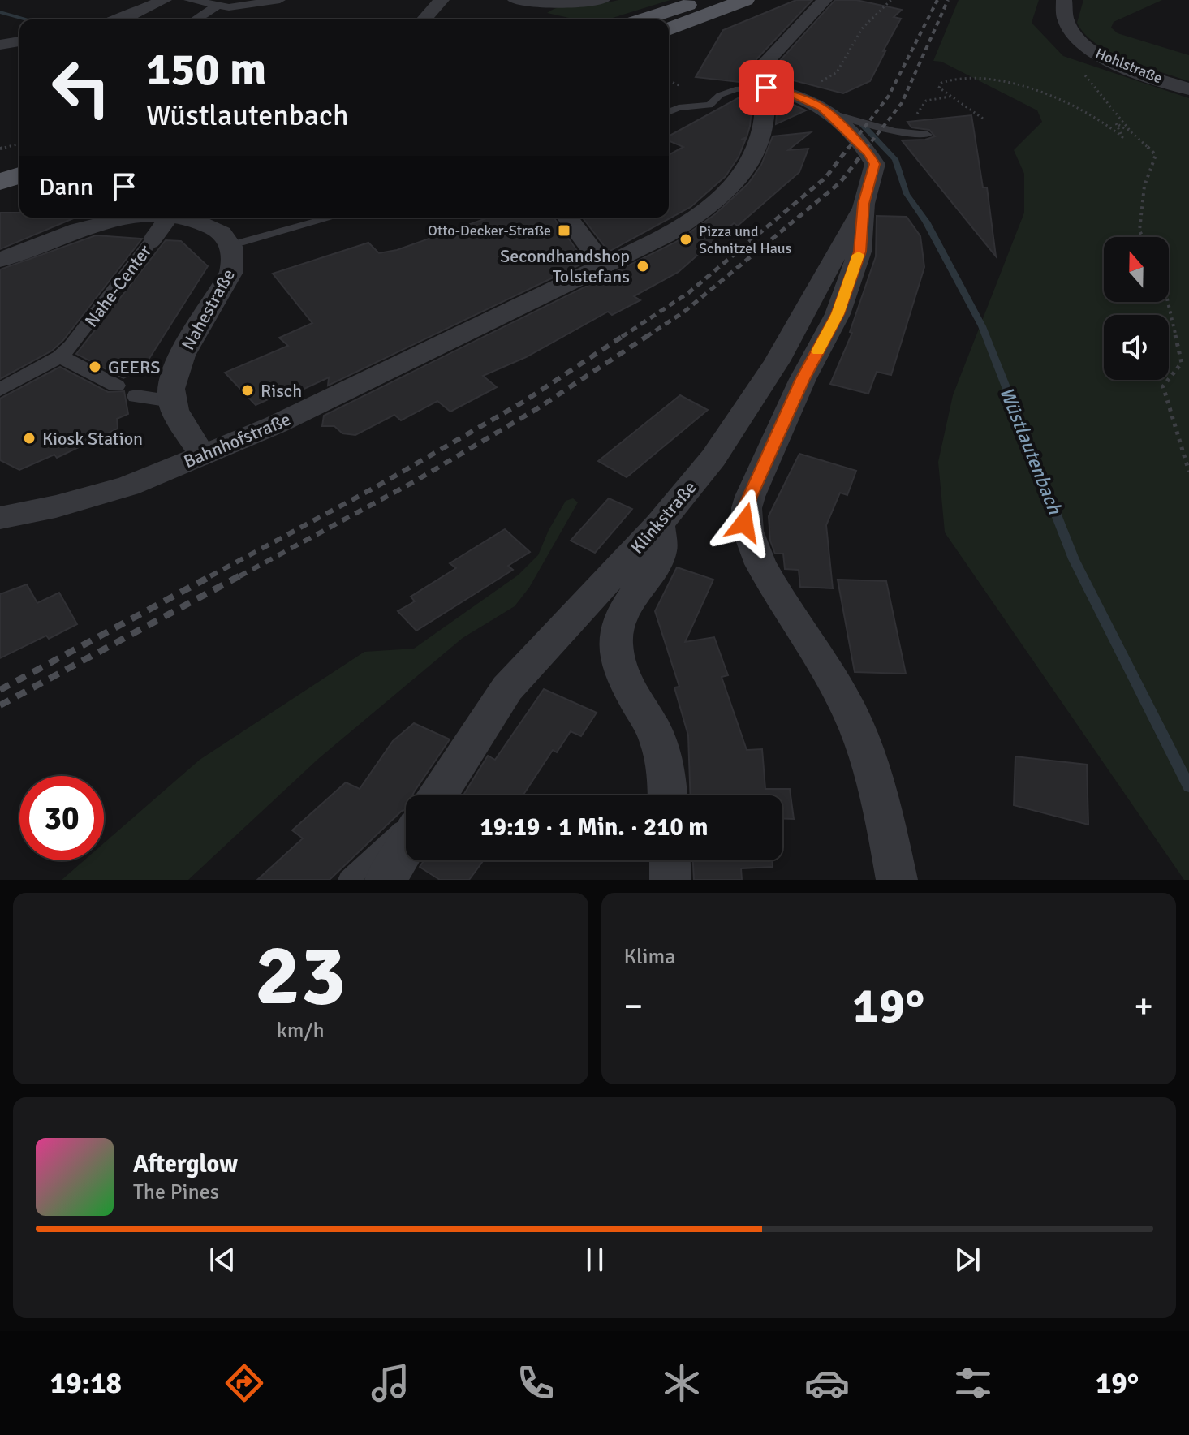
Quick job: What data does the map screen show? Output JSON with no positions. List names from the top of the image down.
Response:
{
  "streets": {
    "street": [
      "Hohlstraße",
      "Nahe-Center",
      "Nahestraße",
      "Bahnhofstraße",
      "Klinkstraße"
    ]
  },
  "water": ["Wüstlautenbach"],
  "places": {
    "transit": ["Otto-Decker-Straße"],
    "other": [
      "Pizza und Schnitzel Haus",
      "Secondhandshop Tolstefans",
      "GEERS",
      "Risch",
      "Kiosk Station"
    ]
  },
  "north": "top",
  "page": {
    "turn": ["150 m", "Wüstlautenbach"],
    "then": "Dann",
    "limit": "30",
    "trip": "19:19 · 1 Min. · 210 m",
    "tile": [
      ["23", "km/h"],
      "Klima"
    ],
    "heat": ["−", "19°", "+"],
    "song": ["Afterglow", "The Pines"],
    "tabs": ["19:18", "19°"]
  }
}
